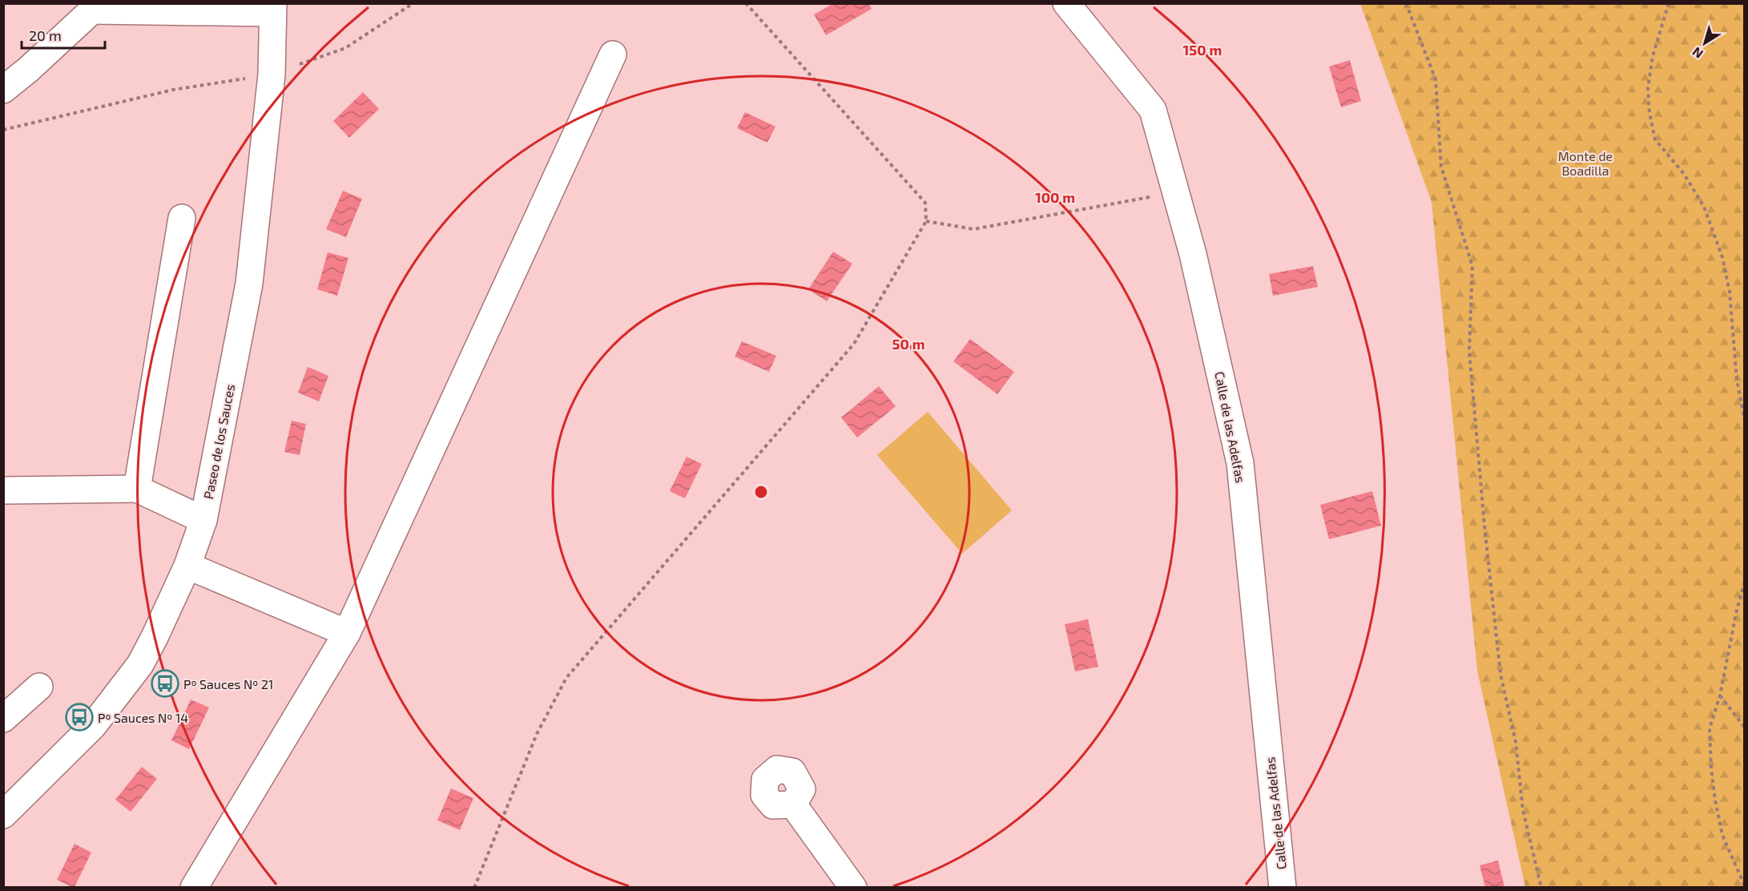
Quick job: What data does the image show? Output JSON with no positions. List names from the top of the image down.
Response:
{
  "streets": {
    "street": ["Calle de las Adelfas", "Paseo de los Sauces"]
  },
  "parks": ["Monte de Boadilla"],
  "places": {
    "bus stop": ["Pº Sauces Nº 21", "Pº Sauces Nº 14"]
  },
  "scale_bar": "20 m",
  "north": "bottom left",
  "rings": ["150 m", "100 m", "50 m"]
}
